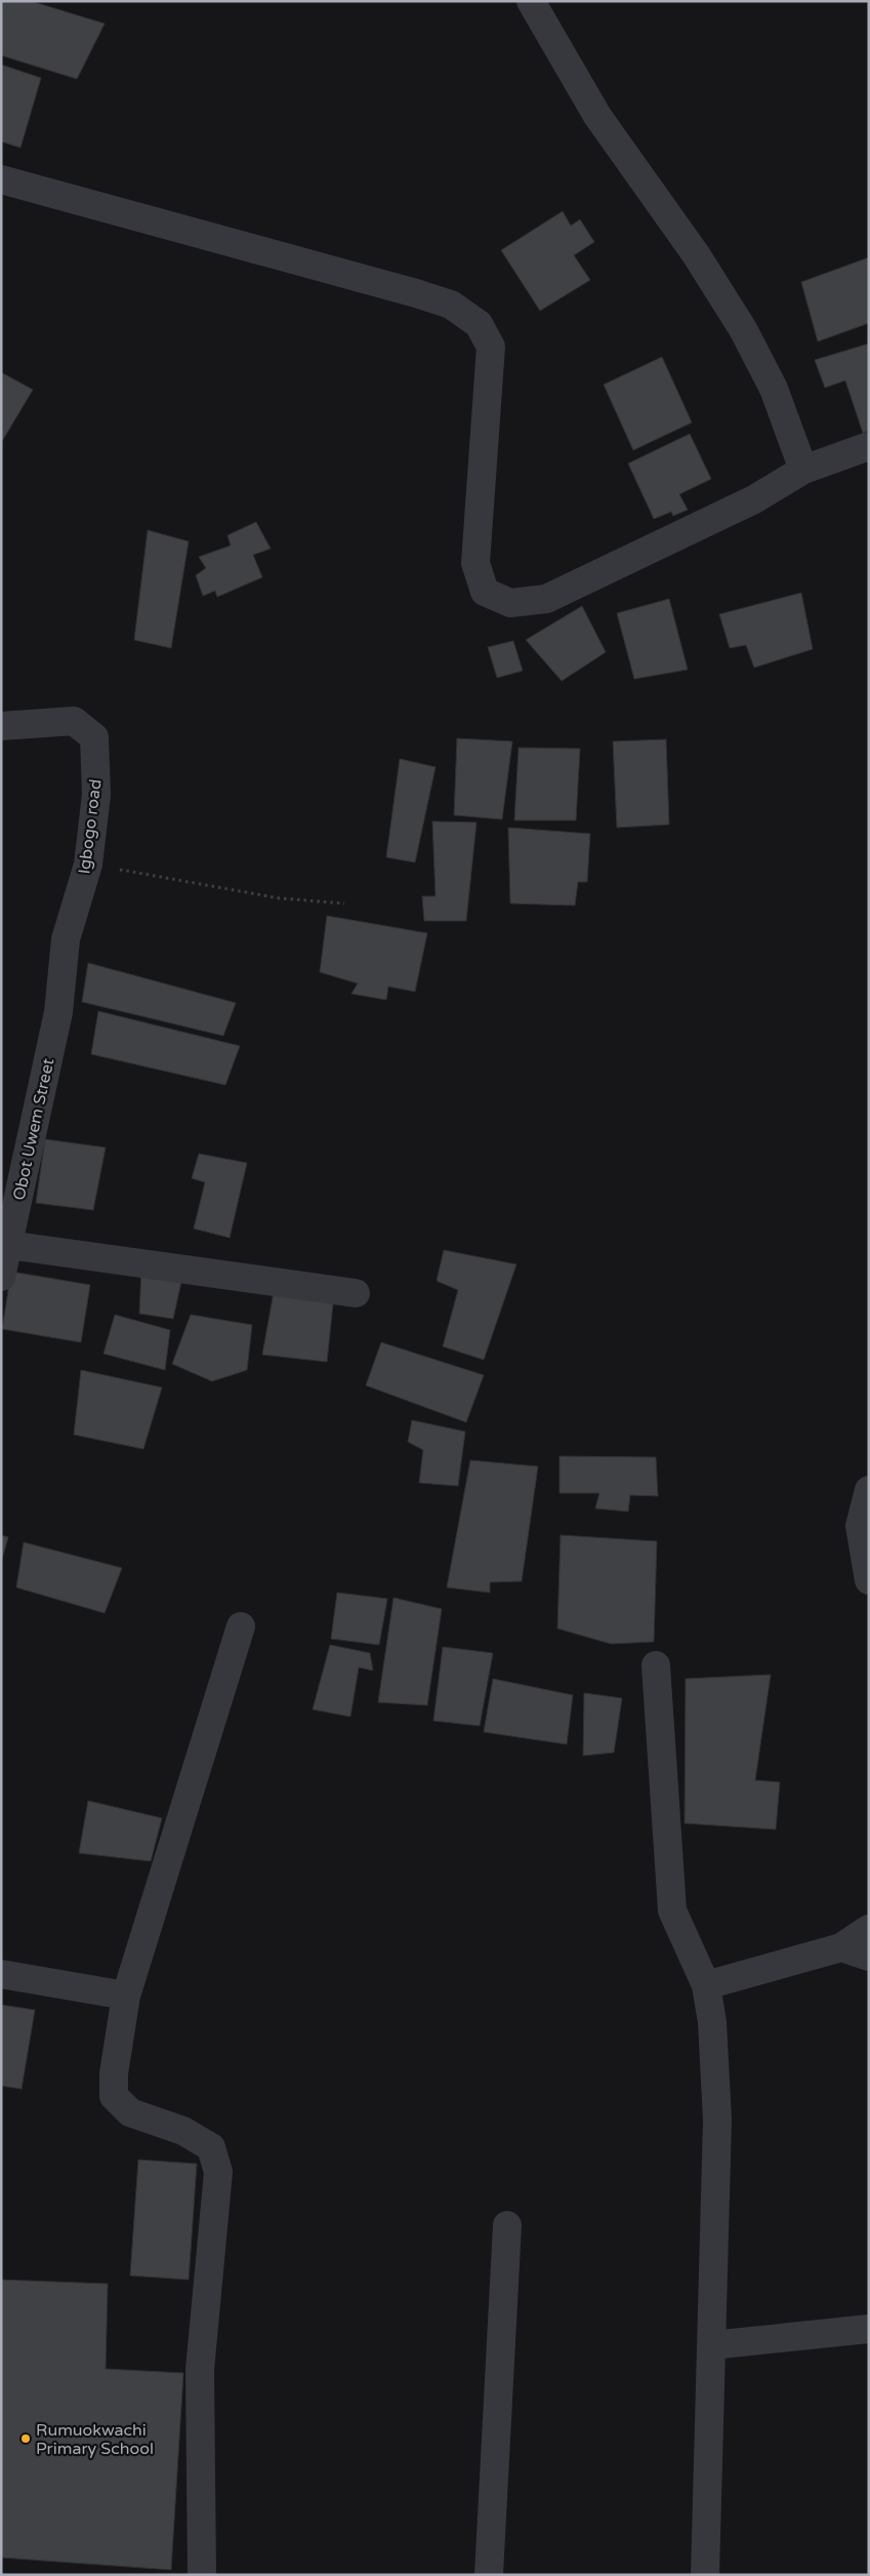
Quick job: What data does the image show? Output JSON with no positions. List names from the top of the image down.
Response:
{
  "streets": {
    "street": ["Igbogo road", "Obot Uwem Street"]
  },
  "crossings": [
    ["Igbogo road", "Obot Uwem Street"]
  ],
  "places": ["Rumuokwachi Primary School"]
}
